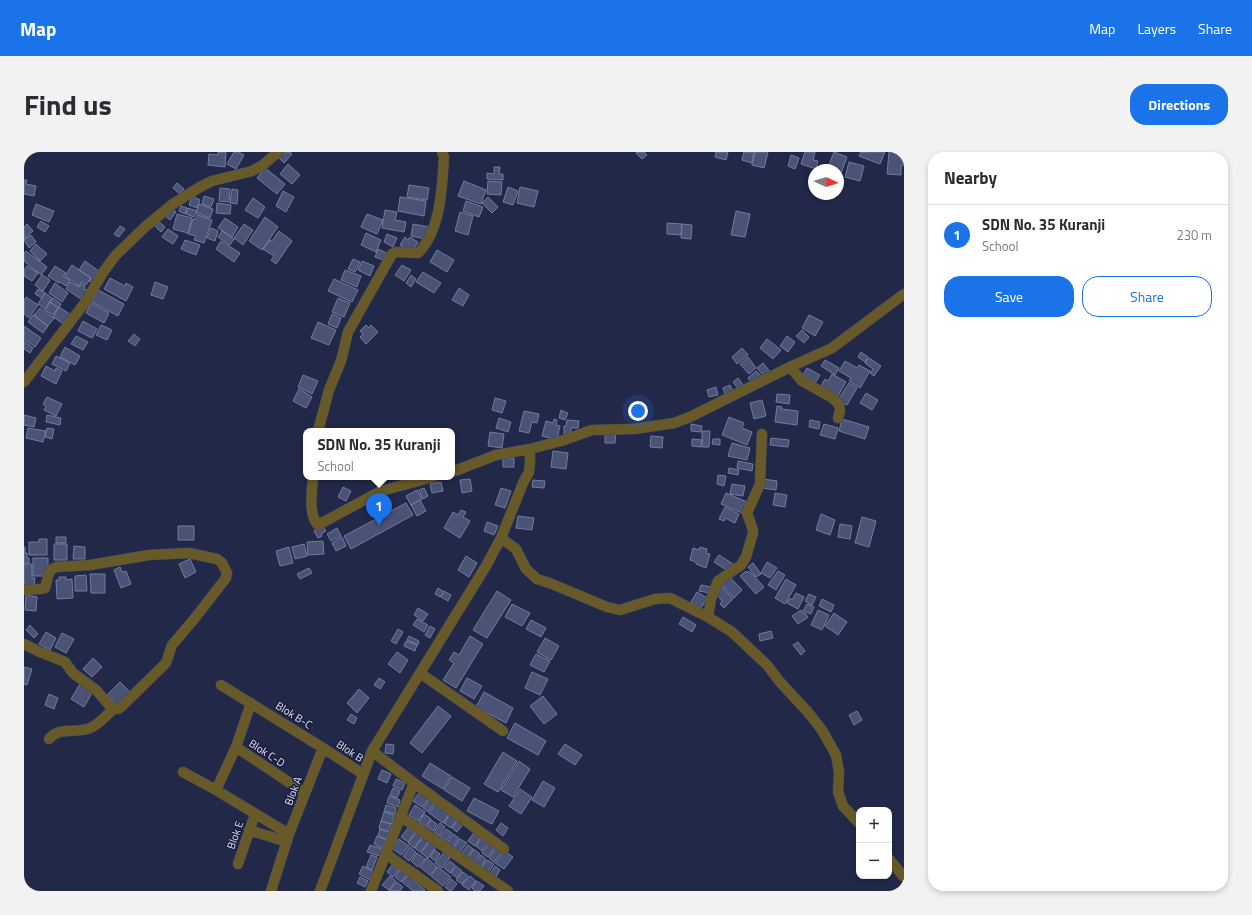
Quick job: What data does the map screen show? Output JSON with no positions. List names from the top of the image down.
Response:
{
  "streets": {
    "street": [
      "Blok B-C",
      "Blok B",
      "Blok C-D",
      "Blok A",
      "Blok E"
    ]
  },
  "crossings": [
    ["Blok B-C", "Blok B"],
    ["Blok B-C", "Blok A"],
    ["Blok B", "Blok A"],
    ["Blok C-D", "Blok A"]
  ],
  "north": "right",
  "page": {
    "header": "Map",
    "nav": ["Map", "Layers", "Share"],
    "title": "Find us",
    "buttons": [
      "Directions",
      ["Save", "Share"]
    ],
    "heading": "Nearby",
    "list": [
      {
        "mark": "1",
        "name": "SDN No. 35 Kuranji",
        "note": "School",
        "value": "230 m"
      }
    ],
    "popup": ["SDN No. 35 Kuranji", "School"],
    "pins": "1",
    "map_buttons": ["+", "−"]
  }
}
